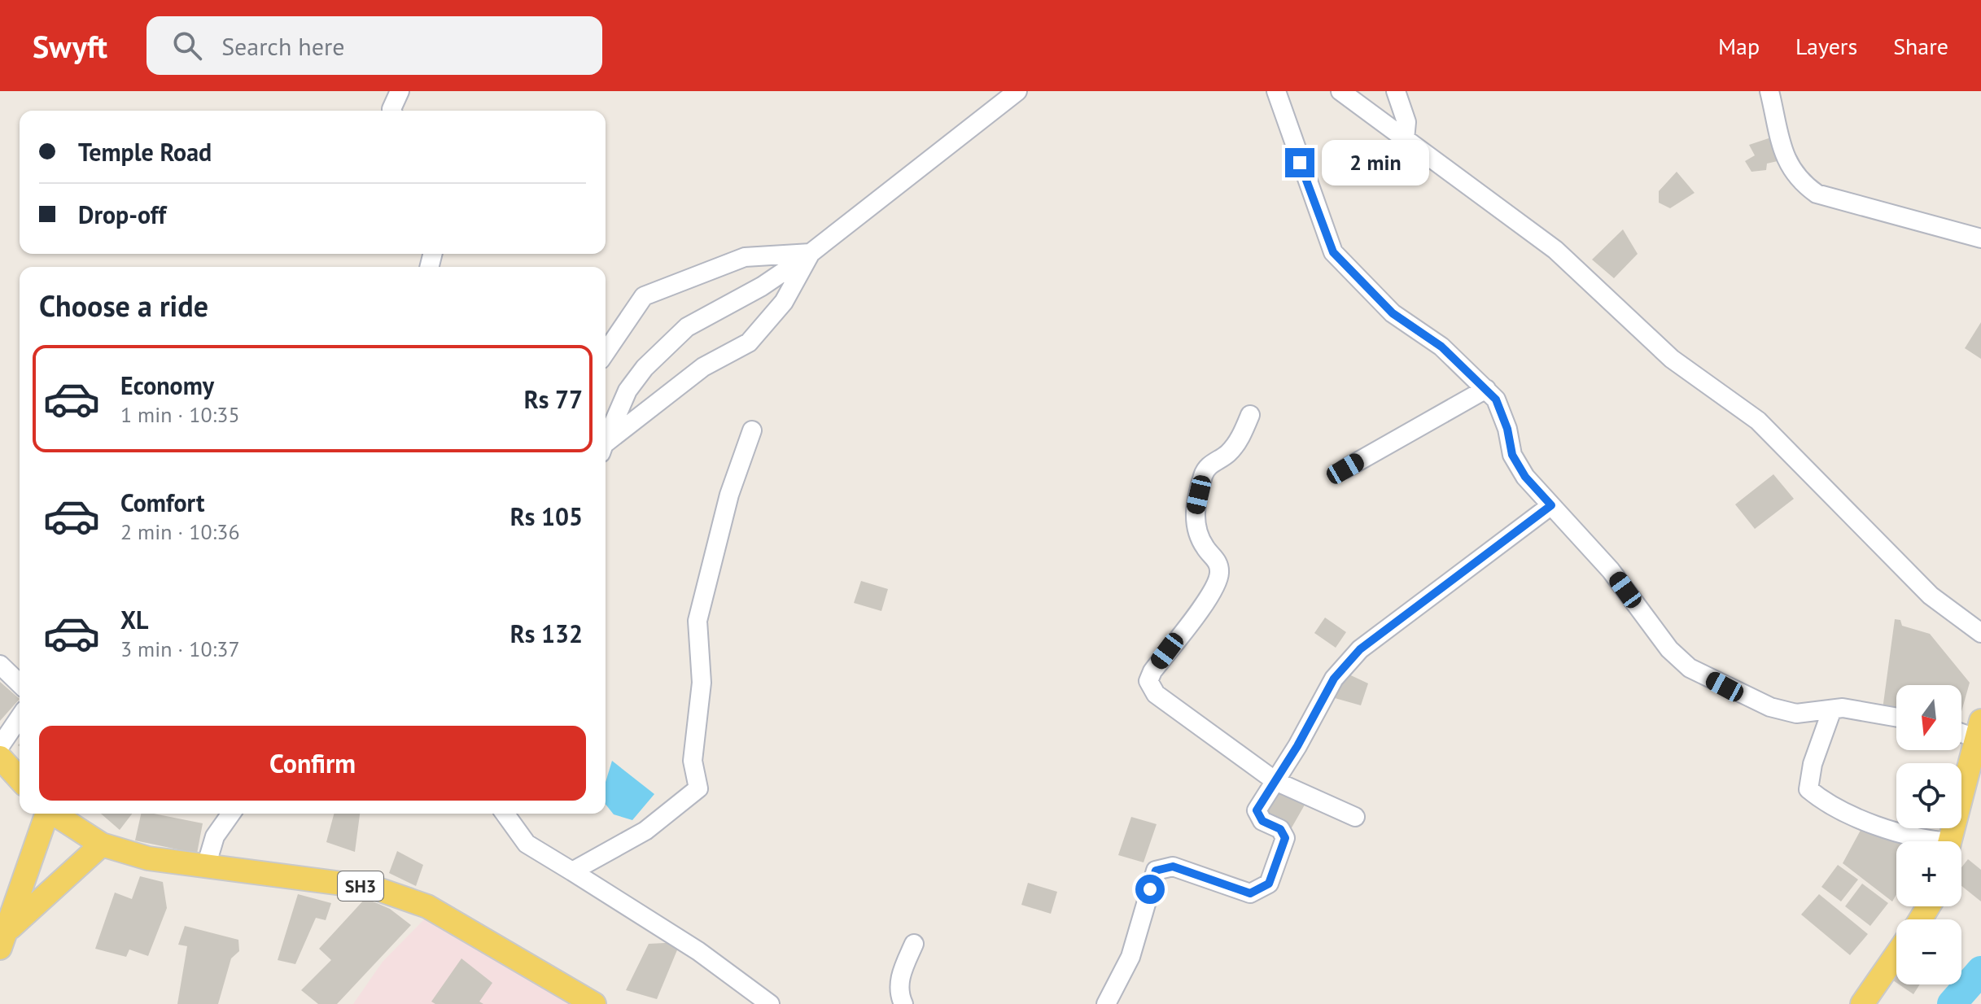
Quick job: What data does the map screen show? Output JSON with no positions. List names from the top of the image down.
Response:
{
  "streets": {
    "main road": ["SH3"]
  },
  "north": "bottom",
  "page": {
    "header": "Swyft",
    "search": "Search here",
    "nav": ["Map", "Layers", "Share"],
    "banner": ["Temple Road", "Drop-off"],
    "bubble": "2 min",
    "heading": "Choose a ride",
    "list": [
      {
        "name": "Economy",
        "note": "1 min · 10:35",
        "value": "Rs 77"
      },
      {
        "name": "Comfort",
        "note": "2 min · 10:36",
        "value": "Rs 105"
      },
      {
        "name": "XL",
        "note": "3 min · 10:37",
        "value": "Rs 132"
      }
    ],
    "map_buttons": ["+", "−"],
    "buttons": "Confirm"
  }
}
